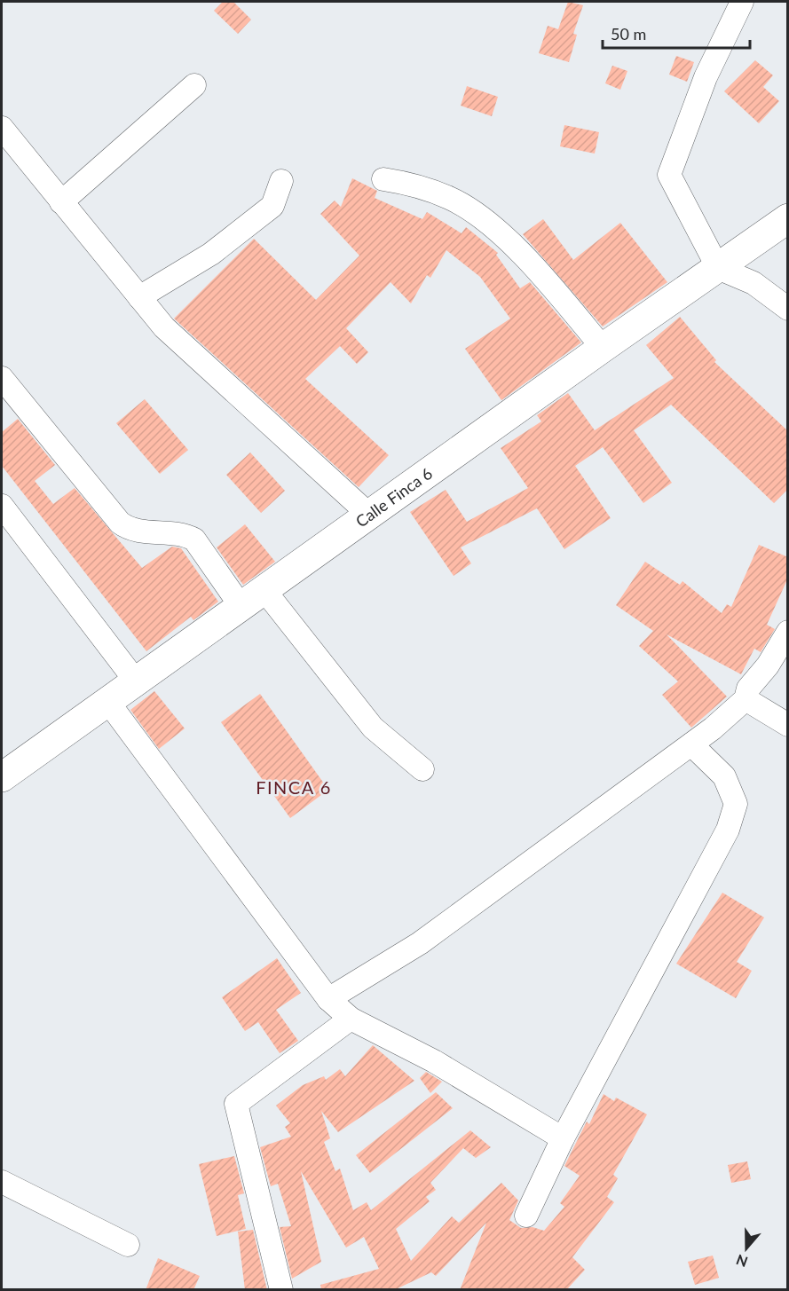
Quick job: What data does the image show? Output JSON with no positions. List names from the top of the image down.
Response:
{
  "streets": {
    "street": ["Calle Finca 6"]
  },
  "districts": ["FINCA 6"],
  "scale_bar": "50 m",
  "north": "bottom"
}
